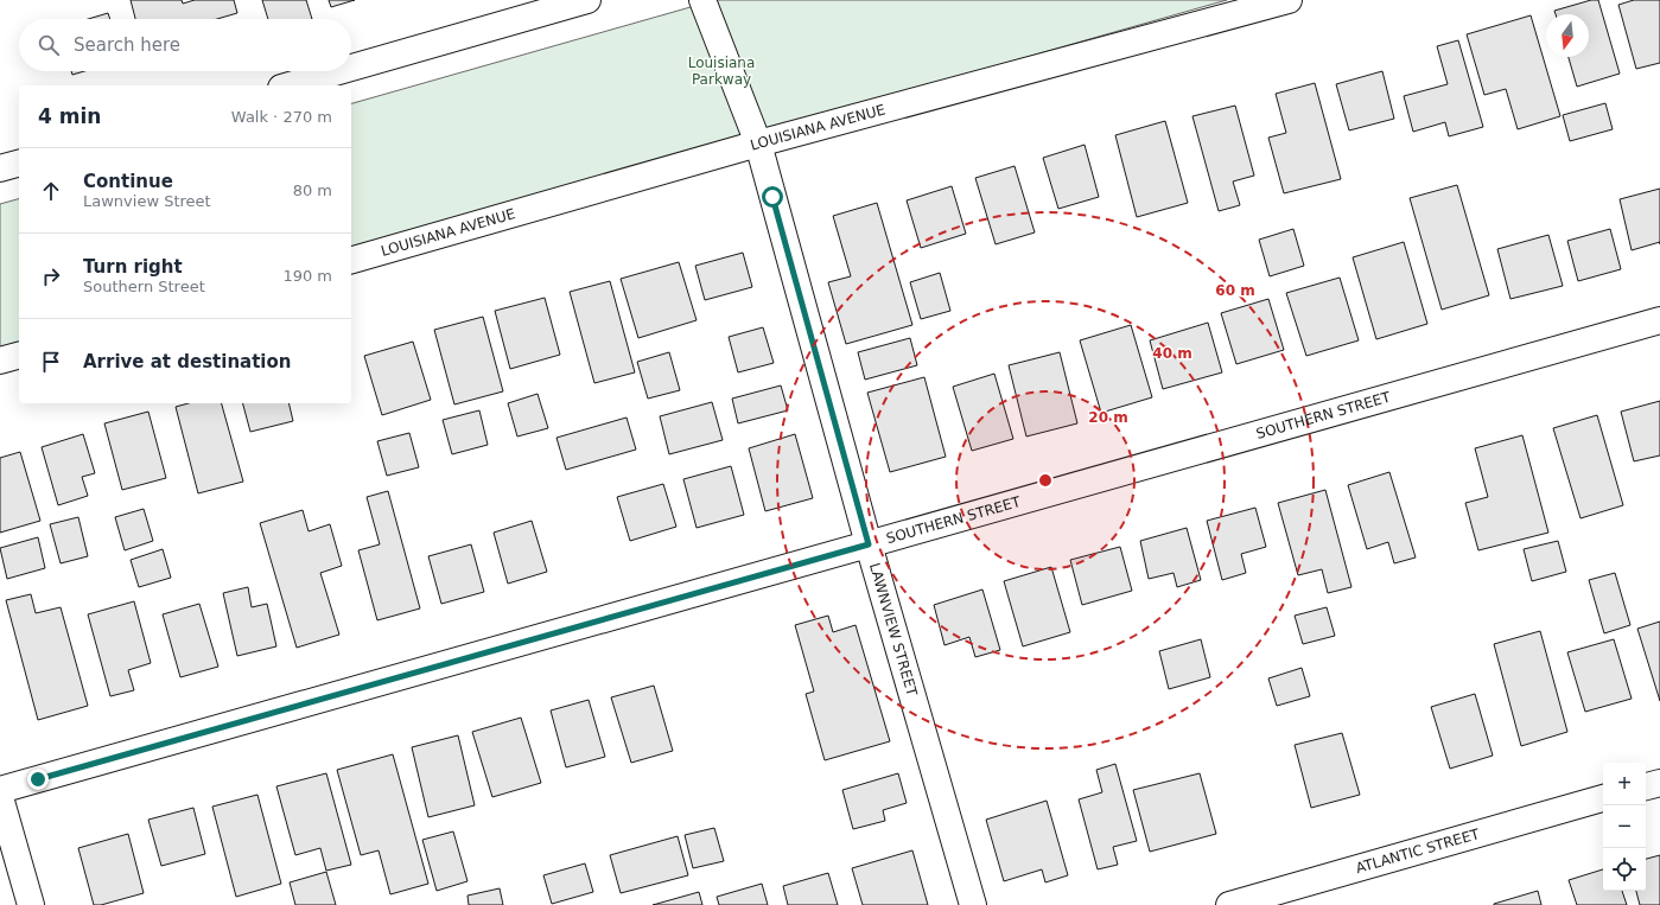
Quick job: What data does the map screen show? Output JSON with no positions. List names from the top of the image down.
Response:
{
  "streets": {
    "street": [
      "LOUISIANA AVENUE",
      "SOUTHERN STREET",
      "LAWNVIEW STREET",
      "ATLANTIC STREET"
    ]
  },
  "crossings": [
    ["LOUISIANA AVENUE", "LAWNVIEW STREET"],
    ["SOUTHERN STREET", "LAWNVIEW STREET"]
  ],
  "parks": ["Louisiana Parkway"],
  "north": "bottom",
  "page": {
    "search": "Search here",
    "heading": ["4 min", "Walk · 270 m"],
    "list": [
      ["Continue", "Lawnview Street", "80 m"],
      ["Turn right", "Southern Street", "190 m"],
      "Arrive at destination"
    ],
    "map_buttons": ["+", "−"]
  },
  "rings": ["60 m", "40 m", "20 m"]
}
